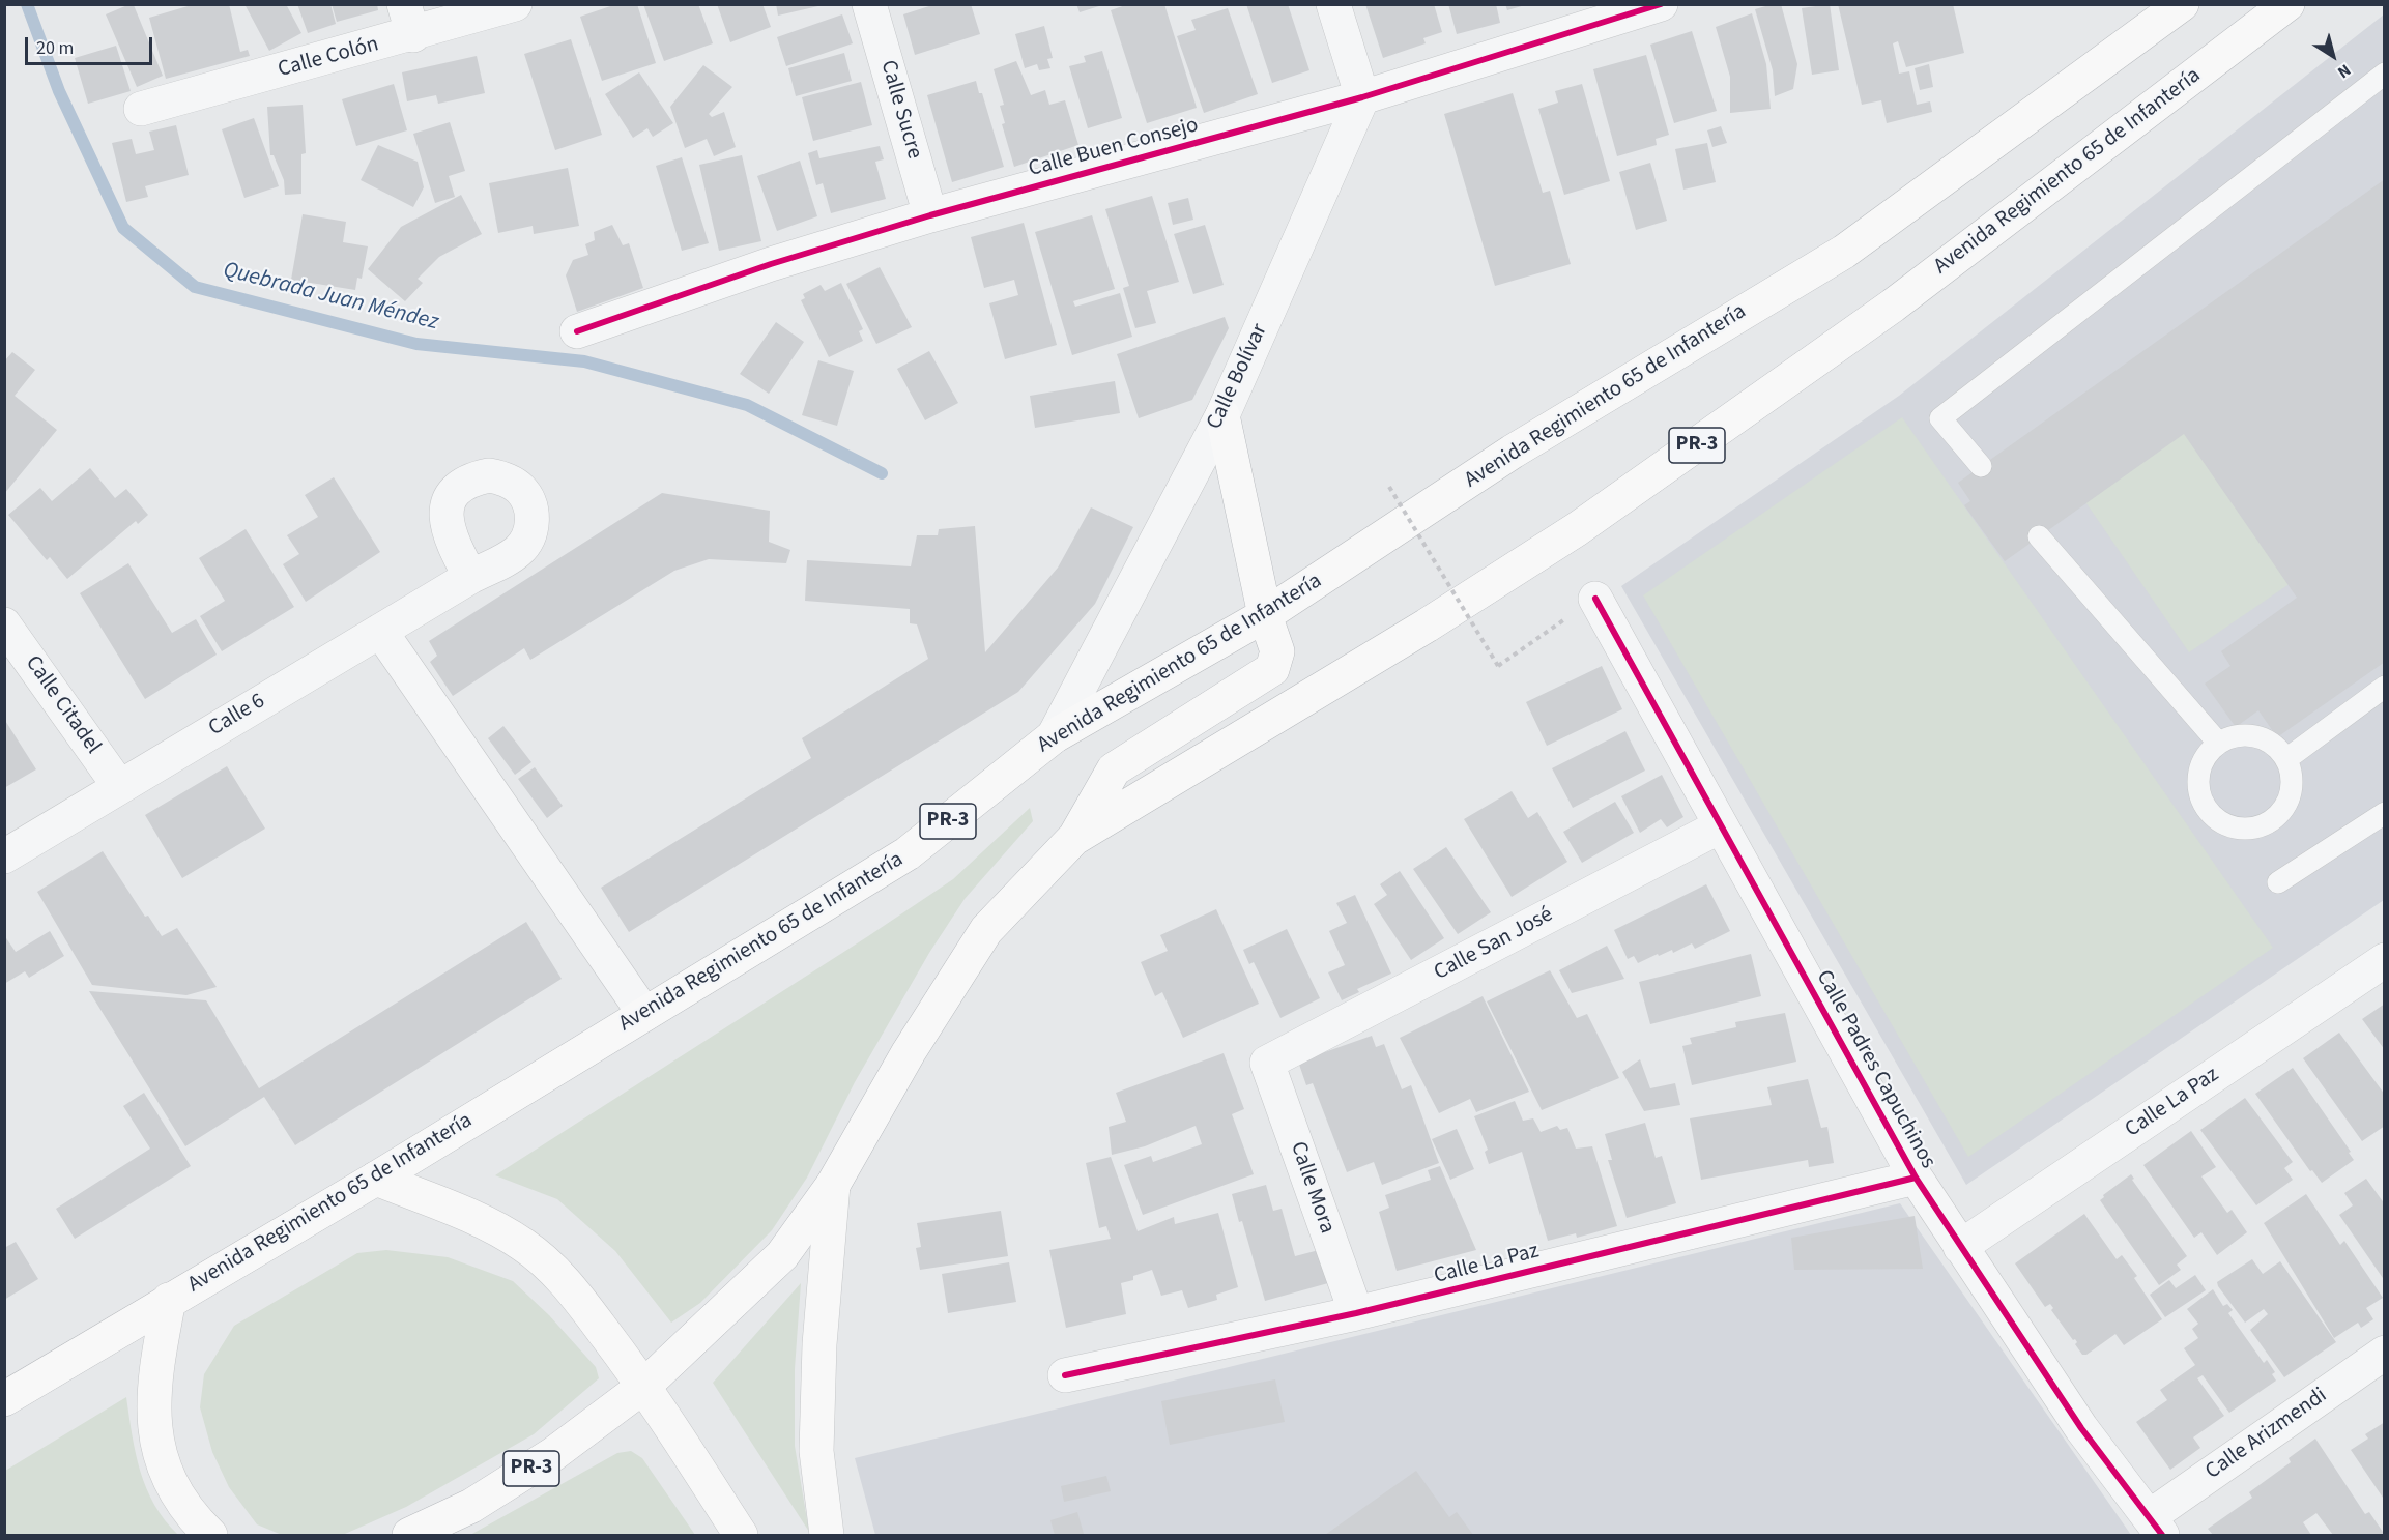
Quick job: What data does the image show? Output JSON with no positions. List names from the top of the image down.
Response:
{
  "streets": {
    "main road": ["Avenida Regimiento 65 de Infantería", "PR-3"],
    "street": [
      "Calle Colón",
      "Calle Sucre",
      "Calle Buen Consejo",
      "Calle Bolívar",
      "Calle Citadel",
      "Calle 6",
      "Calle San José",
      "Calle Padres Capuchinos",
      "Calle La Paz",
      "Calle Mora",
      "Calle Arizmendi"
    ]
  },
  "crossings": [
    ["Calle Sucre", "Calle Buen Consejo"],
    ["Calle Buen Consejo", "Calle Bolívar"],
    ["Avenida Regimiento 65 de Infantería", "Calle Bolívar"],
    ["Calle Citadel", "Calle 6"],
    ["Calle San José", "Calle Padres Capuchinos"],
    ["Calle San José", "Calle Mora"],
    ["Calle Padres Capuchinos", "Calle La Paz"],
    ["Calle Padres Capuchinos", "Calle Arizmendi"],
    ["Calle La Paz", "Calle Mora"]
  ],
  "water": ["Quebrada Juan Méndez"],
  "scale_bar": "20 m",
  "north": "bottom right"
}
